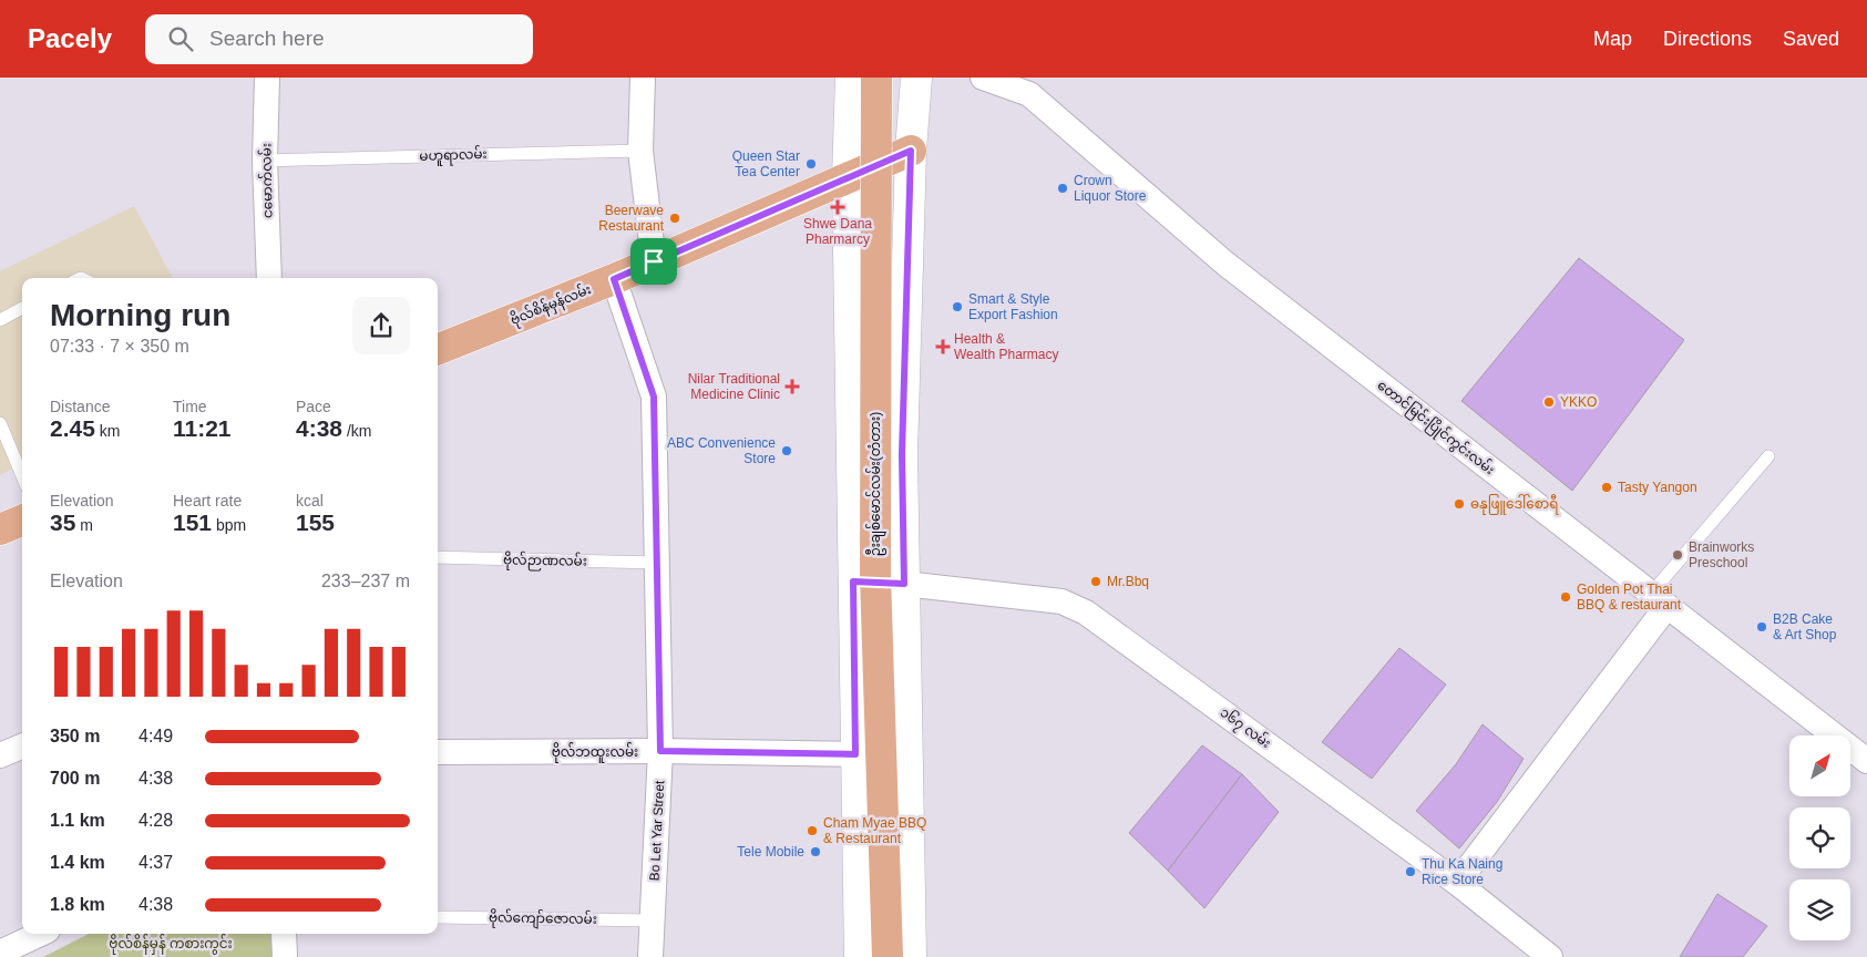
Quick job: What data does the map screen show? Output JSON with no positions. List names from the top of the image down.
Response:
{
  "streets": {
    "main road": ["ဗိုလ်စိန်မှန်လမ်း", "ဦးချစ်မောင်လမ်း(တံတား)"],
    "street": [
      "ငမောက်လမ်း",
      "တောင်မြင်းပြိုင်ကွင်းလမ်း",
      "၁၆၇ လမ်း",
      "ဗိုလ်ဘထူးလမ်း",
      "Bo Let Yar Street"
    ],
    "lane": ["မဟူရာလမ်း", "ဗိုလ်ဉာဏလမ်း", "ဗိုလ်ကျော်ဇောလမ်း"]
  },
  "crossings": [
    ["မဟူရာလမ်း", "ငမောက်လမ်း"],
    ["ဗိုလ်စိန်မှန်လမ်း", "Bo Let Yar Street"],
    ["ဗိုလ်ဉာဏလမ်း", "Bo Let Yar Street"],
    ["ဗိုလ်ဘထူးလမ်း", "Bo Let Yar Street"],
    ["Bo Let Yar Street", "ဗိုလ်ကျော်ဇောလမ်း"]
  ],
  "parks": ["ဗိုလ်စိန်မှန် ကစားကွင်း"],
  "places": {
    "other": [
      "Queen Star Tea Center",
      "Crown Liquor Store",
      "Beerwave Restaurant",
      "Smart & Style Export Fashion",
      "YKKO",
      "ABC Convenience Store",
      "Tasty Yangon",
      "ဓနုဖြူဒေါ်စောရီ",
      "Brainworks Preschool",
      "Mr.Bbq",
      "Golden Pot Thai BBQ & restaurant",
      "B2B Cake & Art Shop",
      "Cham Myae BBQ & Restaurant",
      "Tele Mobile",
      "Thu Ka Naing Rice Store"
    ],
    "health": ["Shwe Dana Pharmarcy", "Health & Wealth Pharmacy", "Nilar Traditional Medicine Clinic"]
  },
  "north": "top right",
  "page": {
    "header": "Pacely",
    "search": "Search here",
    "nav": ["Map", "Directions", "Saved"],
    "heading": ["Morning run", "07:33 · 7 × 350 m"],
    "stats": [
      ["Distance", "2.45 km"],
      ["Time", "11:21"],
      ["Pace", "4:38 /km"],
      ["Elevation", "35 m"],
      ["Heart rate", "151 bpm"],
      ["kcal", "155"]
    ],
    "chart": ["Elevation", "233–237 m"],
    "list": [
      {
        "name": "350 m",
        "note": "4:49"
      },
      {
        "name": "700 m",
        "note": "4:38"
      },
      {
        "name": "1.1 km",
        "note": "4:28"
      },
      {
        "name": "1.4 km",
        "note": "4:37"
      },
      {
        "name": "1.8 km",
        "note": "4:38"
      }
    ]
  }
}
